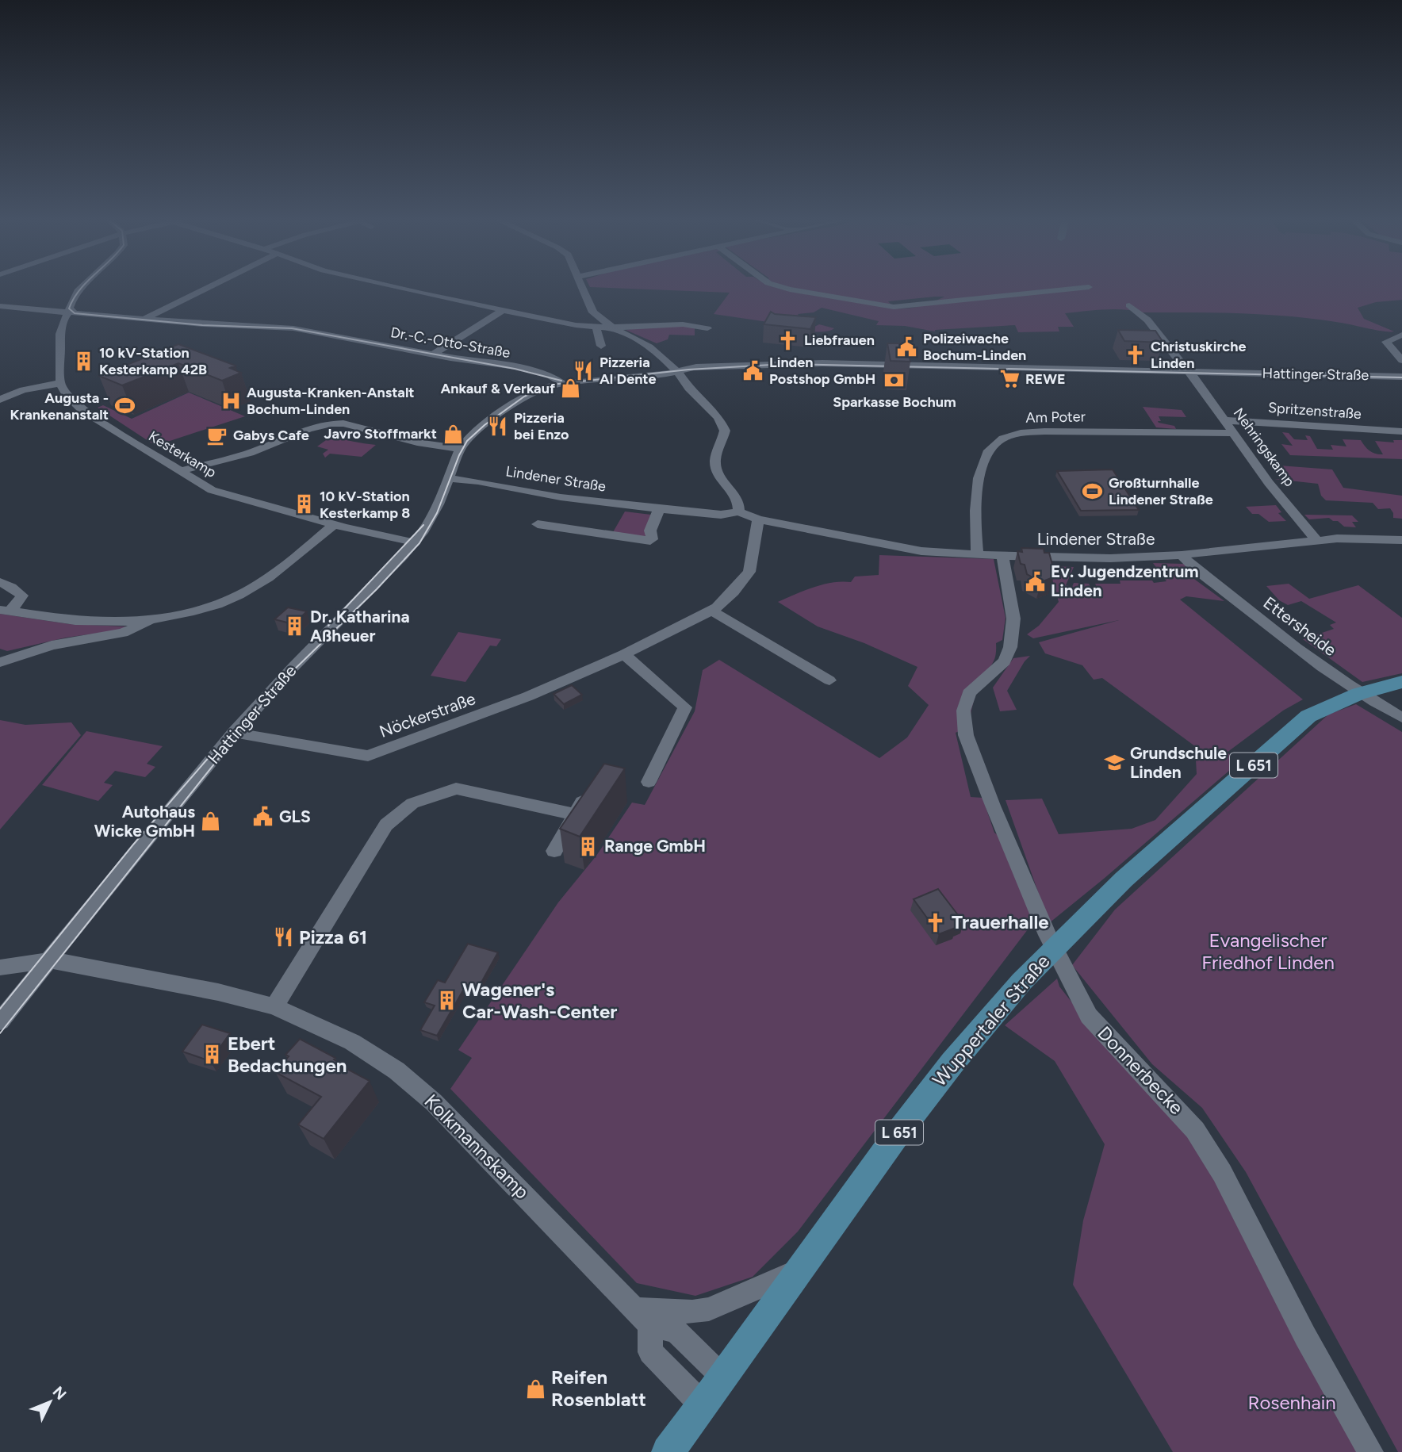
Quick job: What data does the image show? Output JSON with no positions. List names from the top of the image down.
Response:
{
  "streets": {
    "main road": ["L 651", "Wuppertaler Straße"],
    "street": [
      "Dr.-C.-Otto-Straße",
      "Hattinger Straße",
      "Spritzenstraße",
      "Am Poter",
      "Nehringskamp",
      "Kesterkamp",
      "Lindener Straße",
      "Ettersheide",
      "Nöckerstraße",
      "Donnerbecke",
      "Kolkmannskamp"
    ]
  },
  "crossings": [
    ["Dr.-C.-Otto-Straße", "Hattinger Straße"],
    ["Hattinger Straße", "Nehringskamp"],
    ["Hattinger Straße", "Kesterkamp"],
    ["Hattinger Straße", "Lindener Straße"],
    ["Hattinger Straße", "Nöckerstraße"],
    ["Hattinger Straße", "Kolkmannskamp"],
    ["Spritzenstraße", "Nehringskamp"],
    ["Am Poter", "Nehringskamp"],
    ["Am Poter", "Lindener Straße"],
    ["Nehringskamp", "Lindener Straße"],
    ["Lindener Straße", "Ettersheide"],
    ["Lindener Straße", "Nöckerstraße"],
    ["Lindener Straße", "Donnerbecke"],
    ["Ettersheide", "Wuppertaler Straße"]
  ],
  "parks": ["Evangelischer Friedhof Linden", "Rosenhain"],
  "places": {
    "church": ["Liebfrauen", "Christuskirche Linden", "Trauerhalle"],
    "public building": [
      "Polizeiwache Bochum-Linden",
      "Linden Postshop GmbH",
      "Ev. Jugendzentrum Linden",
      "GLS"
    ],
    "building": [
      "10 kV-Station Kesterkamp 42B",
      "10 kV-Station Kesterkamp 8",
      "Dr. Katharina Aßheuer",
      "Range GmbH",
      "Wagener's Car-Wash-Center",
      "Ebert Bedachungen"
    ],
    "restaurant": ["Pizzeria Al Dente", "Pizzeria bei Enzo", "Pizza 61"],
    "supermarket": ["REWE"],
    "bank": ["Sparkasse Bochum"],
    "shop": [
      "Ankauf & Verkauf",
      "Javro Stoffmarkt",
      "Autohaus Wicke GmbH",
      "Reifen Rosenblatt"
    ],
    "hospital": ["Augusta-Kranken-Anstalt Bochum-Linden"],
    "sports": ["Augusta - Krankenanstalt", "Großturnhalle Lindener Straße"],
    "cafe": ["Gabys Cafe"],
    "school or university": ["Grundschule Linden"]
  },
  "north": "top right"
}
